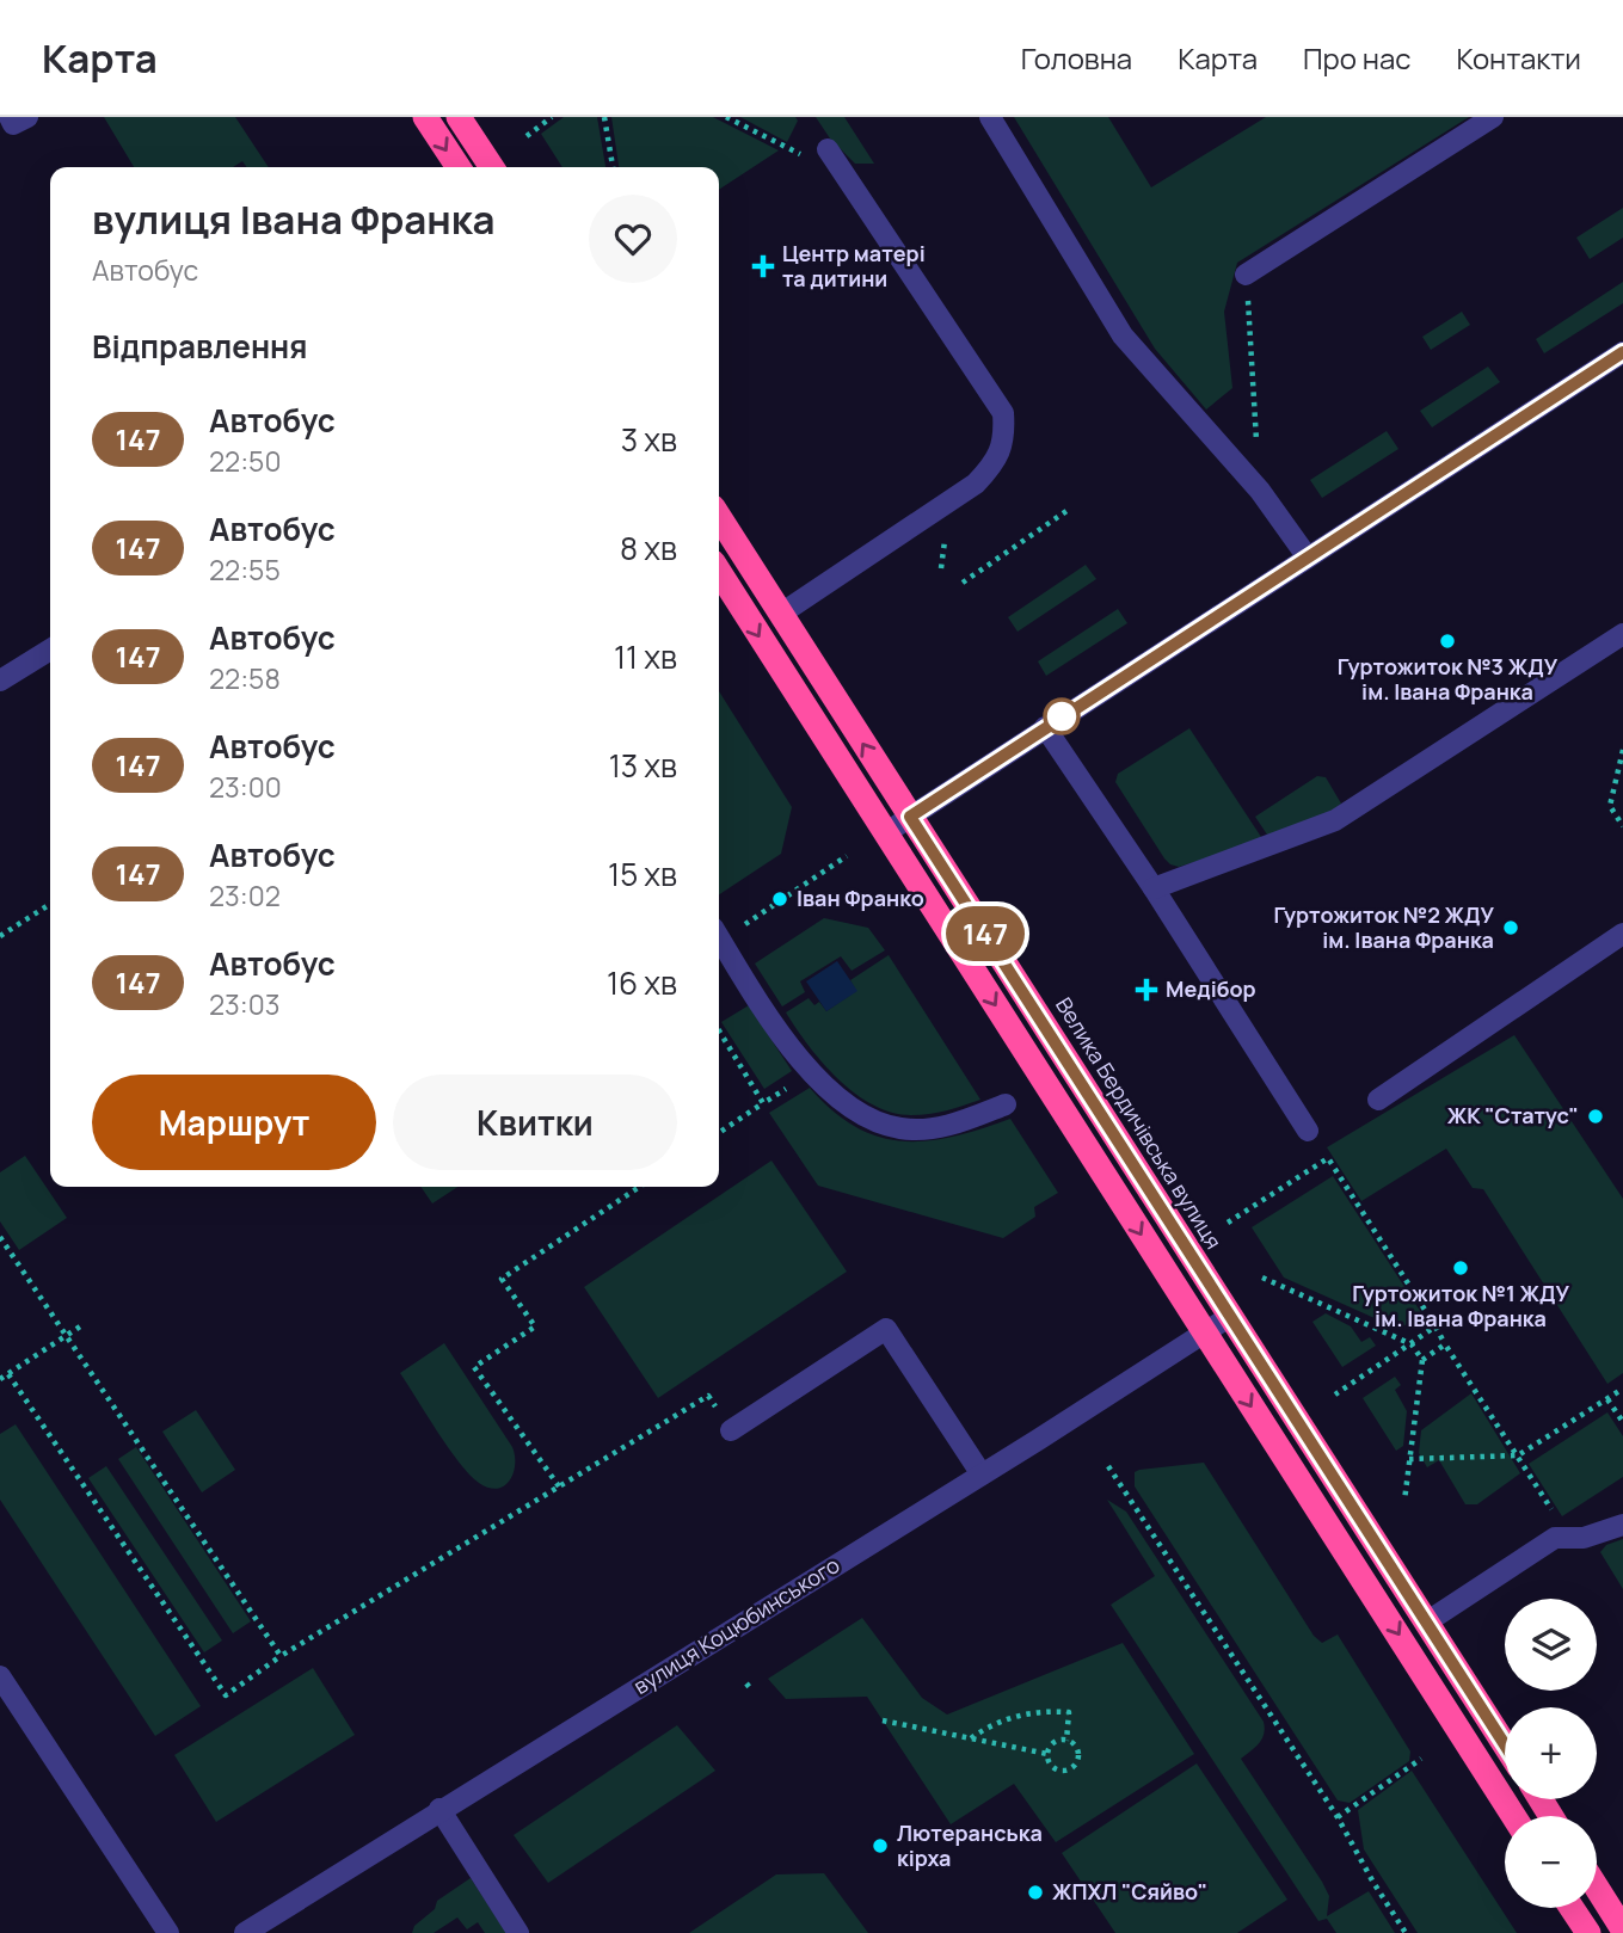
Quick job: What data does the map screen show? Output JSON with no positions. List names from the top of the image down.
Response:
{
  "streets": {
    "highway": ["Велика Бердичівська вулиця"],
    "street": ["вулиця Коцюбинського"]
  },
  "crossings": [
    ["Велика Бердичівська вулиця", "вулиця Коцюбинського"]
  ],
  "places": {
    "health": ["Центр матері та дитини", "Медібор"],
    "other": [
      "Гуртожиток №3 ЖДУ ім. Івана Франка",
      "Іван Франко",
      "Гуртожиток №2 ЖДУ ім. Івана Франка",
      "ЖК \"Статус\"",
      "Гуртожиток №1 ЖДУ ім. Івана Франка",
      "Лютеранська кірха",
      "ЖПХЛ \"Сяйво\""
    ]
  },
  "lines": ["bus line 147"],
  "page": {
    "header": "Карта",
    "nav": [
      "Головна",
      "Карта",
      "Про нас",
      "Контакти"
    ],
    "on_map": "147",
    "heading": [
      ["вулиця Івана Франка", "Автобус"],
      "Відправлення"
    ],
    "list": [
      {
        "mark": "147",
        "name": "Автобус",
        "note": "22:50",
        "value": "3 хв"
      },
      {
        "mark": "147",
        "name": "Автобус",
        "note": "22:55",
        "value": "8 хв"
      },
      {
        "mark": "147",
        "name": "Автобус",
        "note": "22:58",
        "value": "11 хв"
      },
      {
        "mark": "147",
        "name": "Автобус",
        "note": "23:00",
        "value": "13 хв"
      },
      {
        "mark": "147",
        "name": "Автобус",
        "note": "23:02",
        "value": "15 хв"
      },
      {
        "mark": "147",
        "name": "Автобус",
        "note": "23:03",
        "value": "16 хв"
      }
    ],
    "buttons": ["Маршрут", "Квитки"],
    "map_buttons": ["+", "−"]
  }
}
